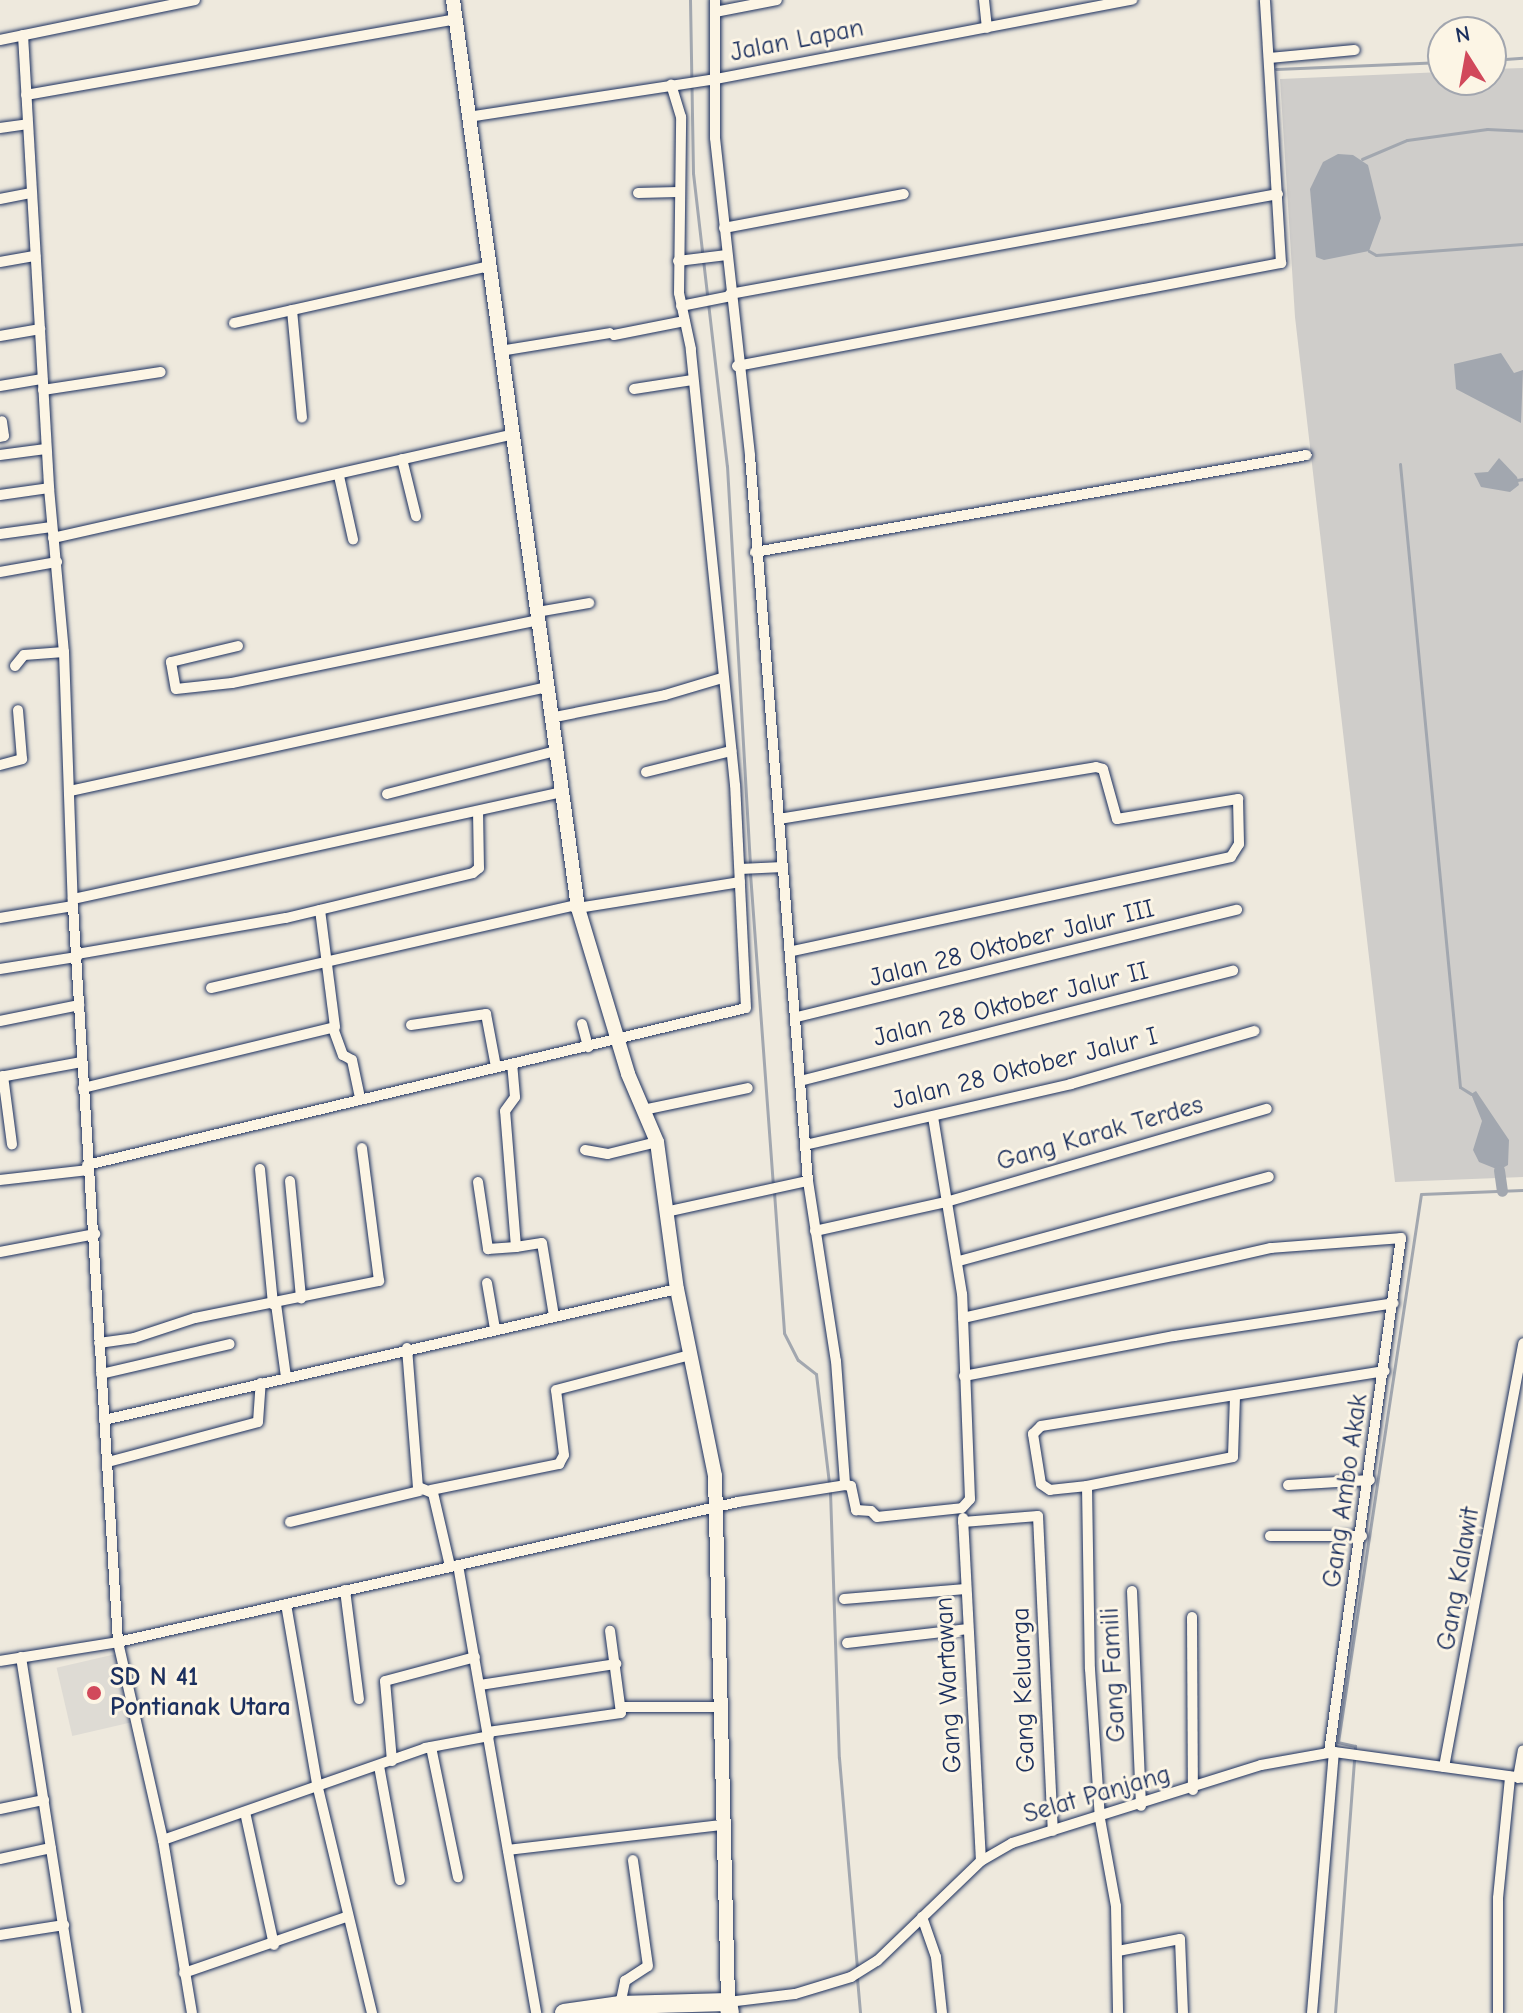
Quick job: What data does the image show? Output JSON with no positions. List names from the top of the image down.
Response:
{
  "streets": {
    "street": [
      "Jalan Lapan",
      "Jalan 28 Oktober Jalur III",
      "Jalan 28 Oktober Jalur II",
      "Jalan 28 Oktober Jalur I",
      "Gang Karak Terdes",
      "Gang Ambo Akak",
      "Gang Kalawit",
      "Gang Famili",
      "Gang Wartawan",
      "Gang Keluarga",
      "Selat Panjang"
    ]
  },
  "crossings": [
    ["Jalan 28 Oktober Jalur I", "Gang Wartawan"],
    ["Gang Karak Terdes", "Gang Wartawan"],
    ["Gang Ambo Akak", "Gang Wartawan"],
    ["Gang Ambo Akak", "Selat Panjang"],
    ["Gang Kalawit", "Selat Panjang"],
    ["Gang Famili", "Selat Panjang"],
    ["Gang Wartawan", "Gang Keluarga"],
    ["Gang Wartawan", "Selat Panjang"],
    ["Gang Keluarga", "Selat Panjang"]
  ],
  "places": ["SD N 41 Pontianak Utara"],
  "north": "top"
}
